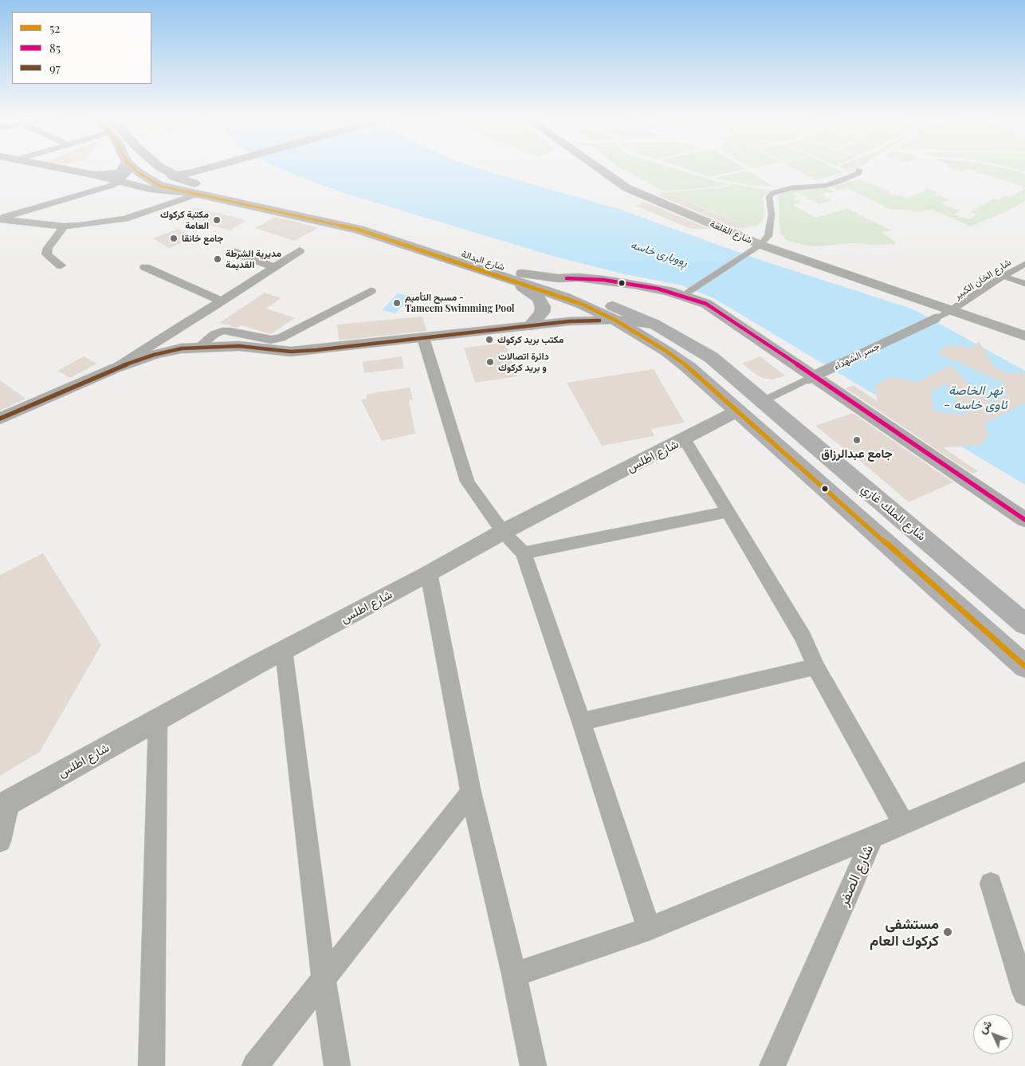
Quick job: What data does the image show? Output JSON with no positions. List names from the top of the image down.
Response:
{
  "streets": {
    "main road": ["شارع البدالة", "شارع الملك غازي"],
    "street": [
      "شارع القلعة",
      "شارع الخان الكبير",
      "جسر الشهداء",
      "شارع اطلس",
      "شارع الصفر"
    ]
  },
  "crossings": [
    ["شارع القلعة", "شارع الخان الكبير"],
    ["شارع القلعة", "جسر الشهداء"],
    ["شارع البدالة", "جسر الشهداء"],
    ["شارع البدالة", "شارع اطلس"],
    ["شارع البدالة", "شارع الملك غازي"],
    ["شارع الخان الكبير", "جسر الشهداء"],
    ["جسر الشهداء", "شارع الملك غازي"]
  ],
  "water": ["ڕووباری خاسە", "نهر الخاصة - ئاوی خاسە"],
  "places": [
    "مكتبة كركوك العامة",
    "جامع خانقا",
    "مديرية الشرطة القديمة",
    "مسبح التأميم - Tameem Swimming Pool",
    "مكتب بريد كركوك",
    "دائرة اتصالات و بريد كركوك",
    "جامع عبدالرزاق",
    "مستشفى كركوك العام"
  ],
  "lines": ["transit line 52", "transit line 85", "transit line 97"],
  "legend": ["52", "85", "97"],
  "north": "top left"
}
